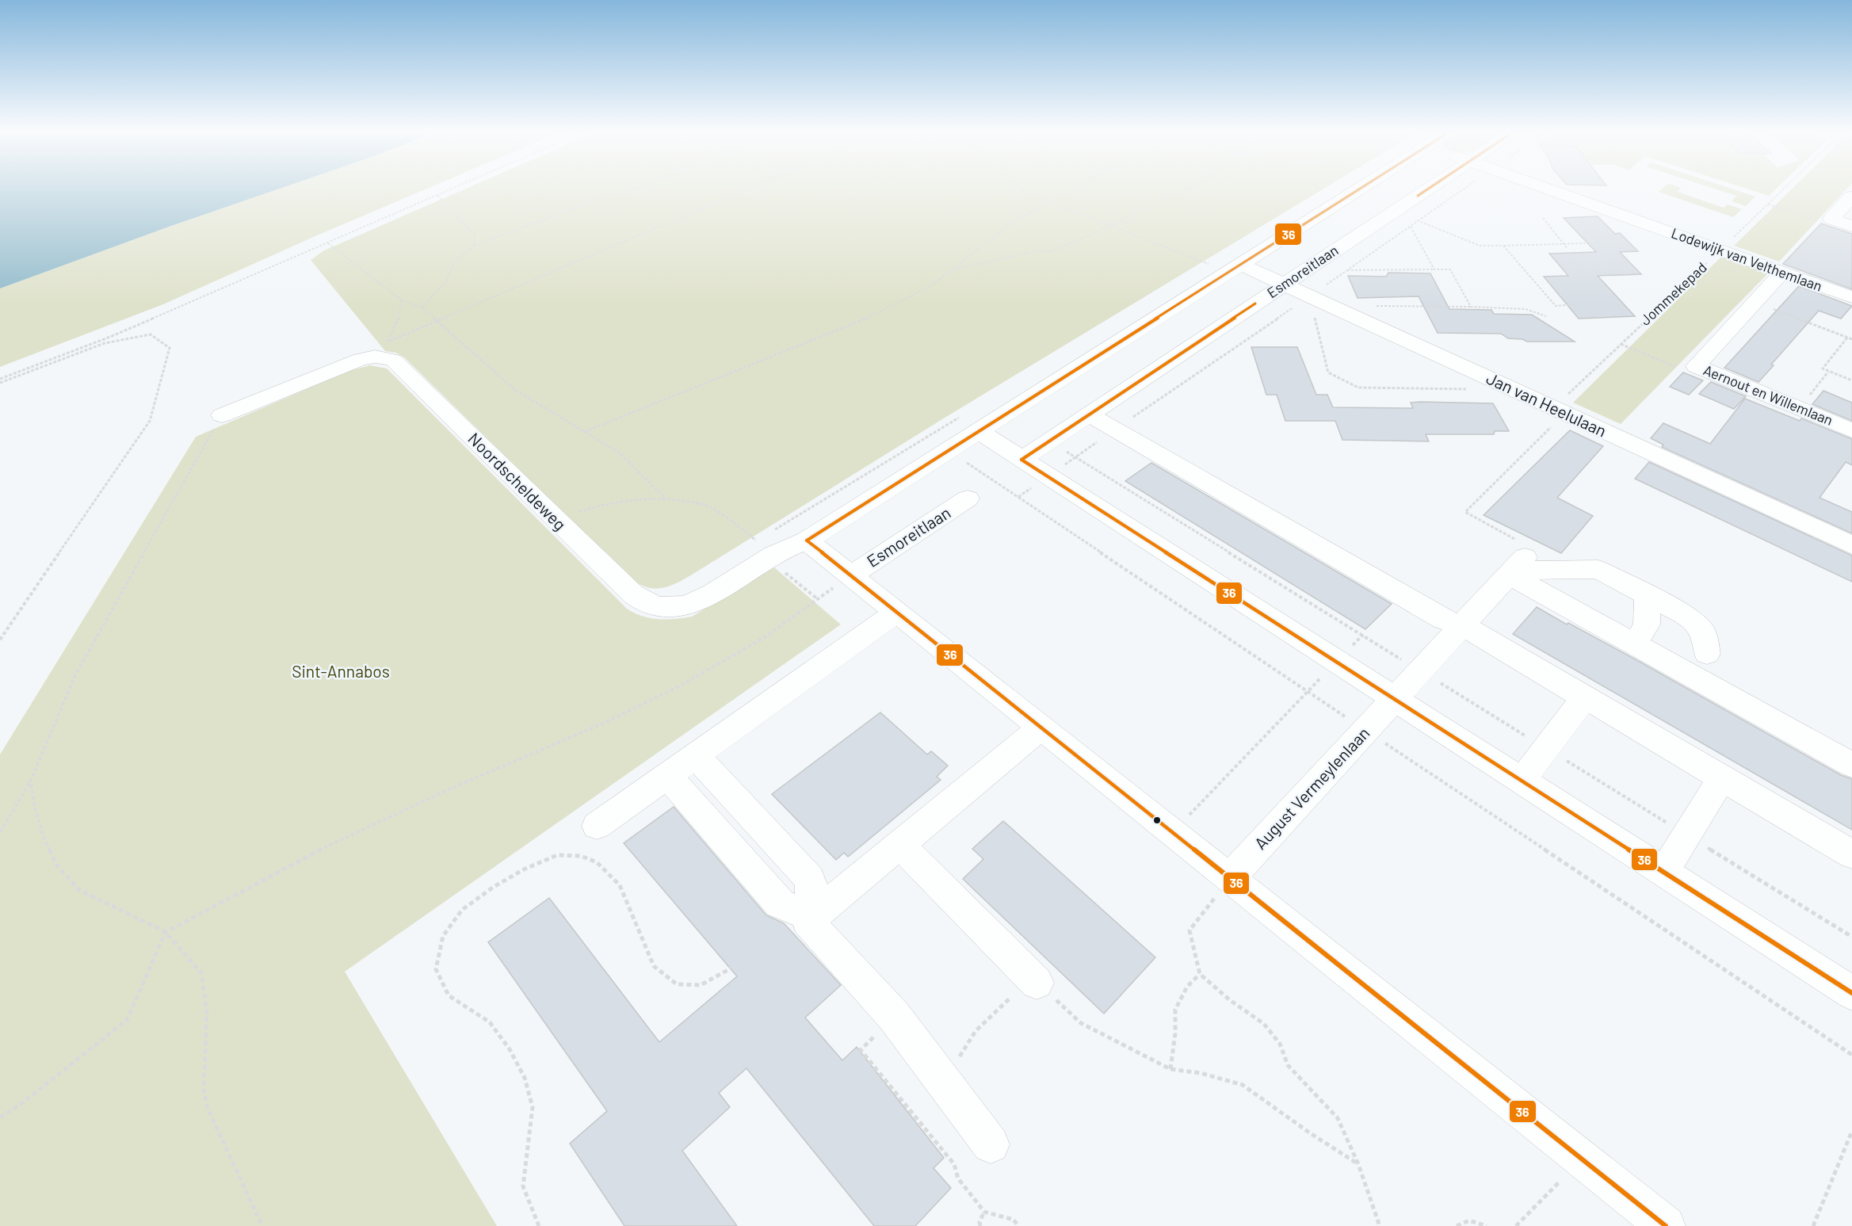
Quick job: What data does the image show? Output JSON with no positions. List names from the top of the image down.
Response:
{
  "streets": {
    "street": [
      "Lodewijk van Velthemlaan",
      "Esmoreitlaan",
      "Aernout en Willemlaan",
      "Jan van Heelulaan",
      "Noordscheldeweg",
      "August Vermeylenlaan"
    ],
    "path": ["Jommekepad"]
  },
  "crossings": [
    ["Lodewijk van Velthemlaan", "Jommekepad"],
    ["Lodewijk van Velthemlaan", "Aernout en Willemlaan"],
    ["Esmoreitlaan", "Jan van Heelulaan"],
    ["Jommekepad", "Aernout en Willemlaan"],
    ["Jommekepad", "Jan van Heelulaan"],
    ["Jommekepad", "August Vermeylenlaan"]
  ],
  "parks": ["Sint-Annabos"],
  "lines": ["transit line 36"]
}
